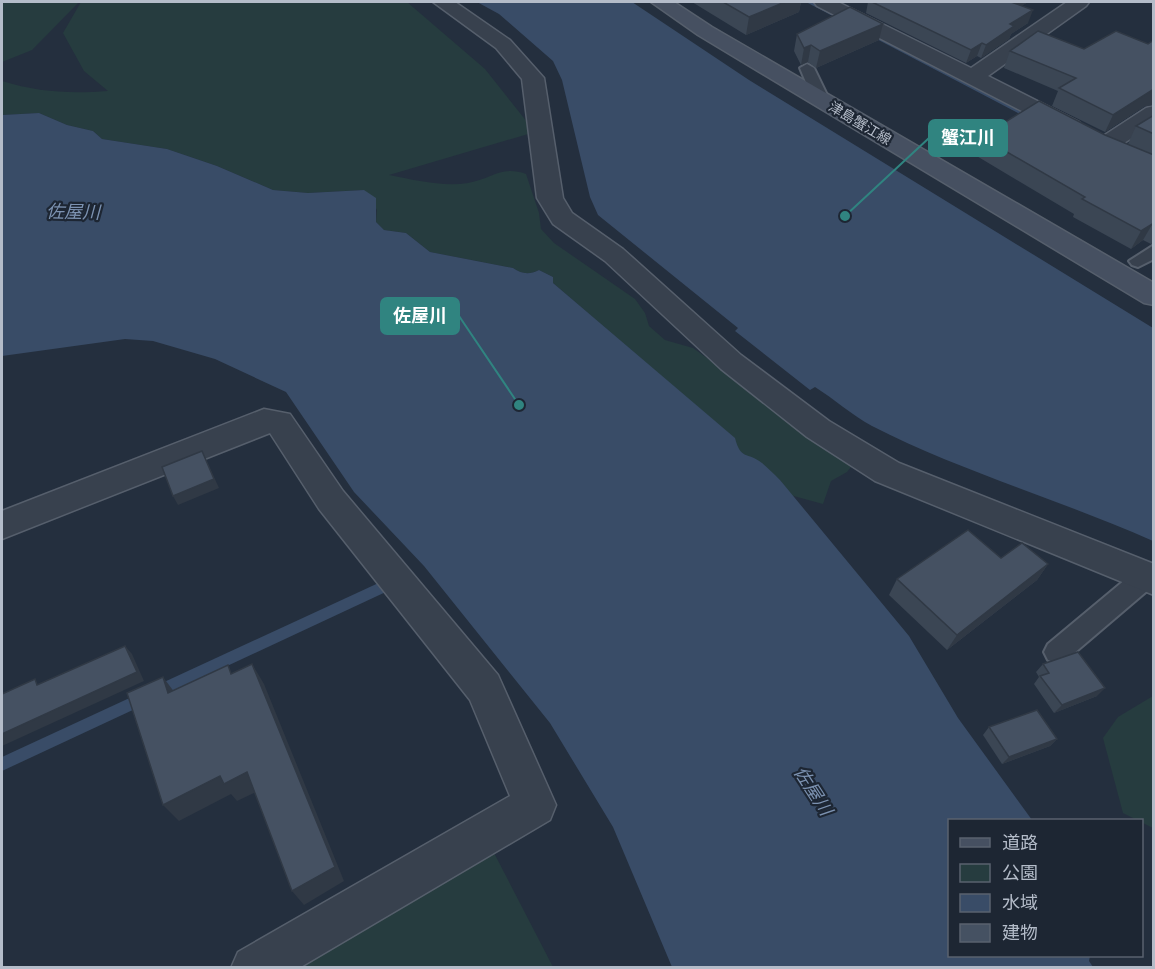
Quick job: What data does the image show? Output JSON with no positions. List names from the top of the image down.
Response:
{
  "streets": {
    "main road": ["津島蟹江線"]
  },
  "water": ["佐屋川"],
  "places": ["蟹江川", "佐屋川"],
  "legend": [
    "道路",
    "公園",
    "水域",
    "建物"
  ]
}
